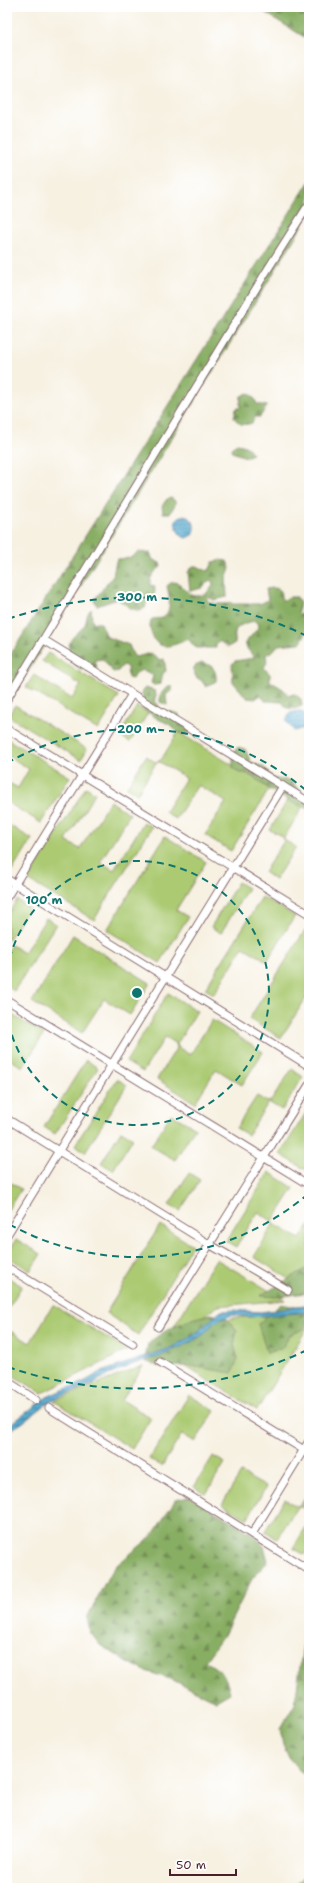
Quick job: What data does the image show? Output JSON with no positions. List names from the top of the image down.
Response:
{
  "scale_bar": "50 m",
  "rings": ["300 m", "200 m", "100 m"]
}
